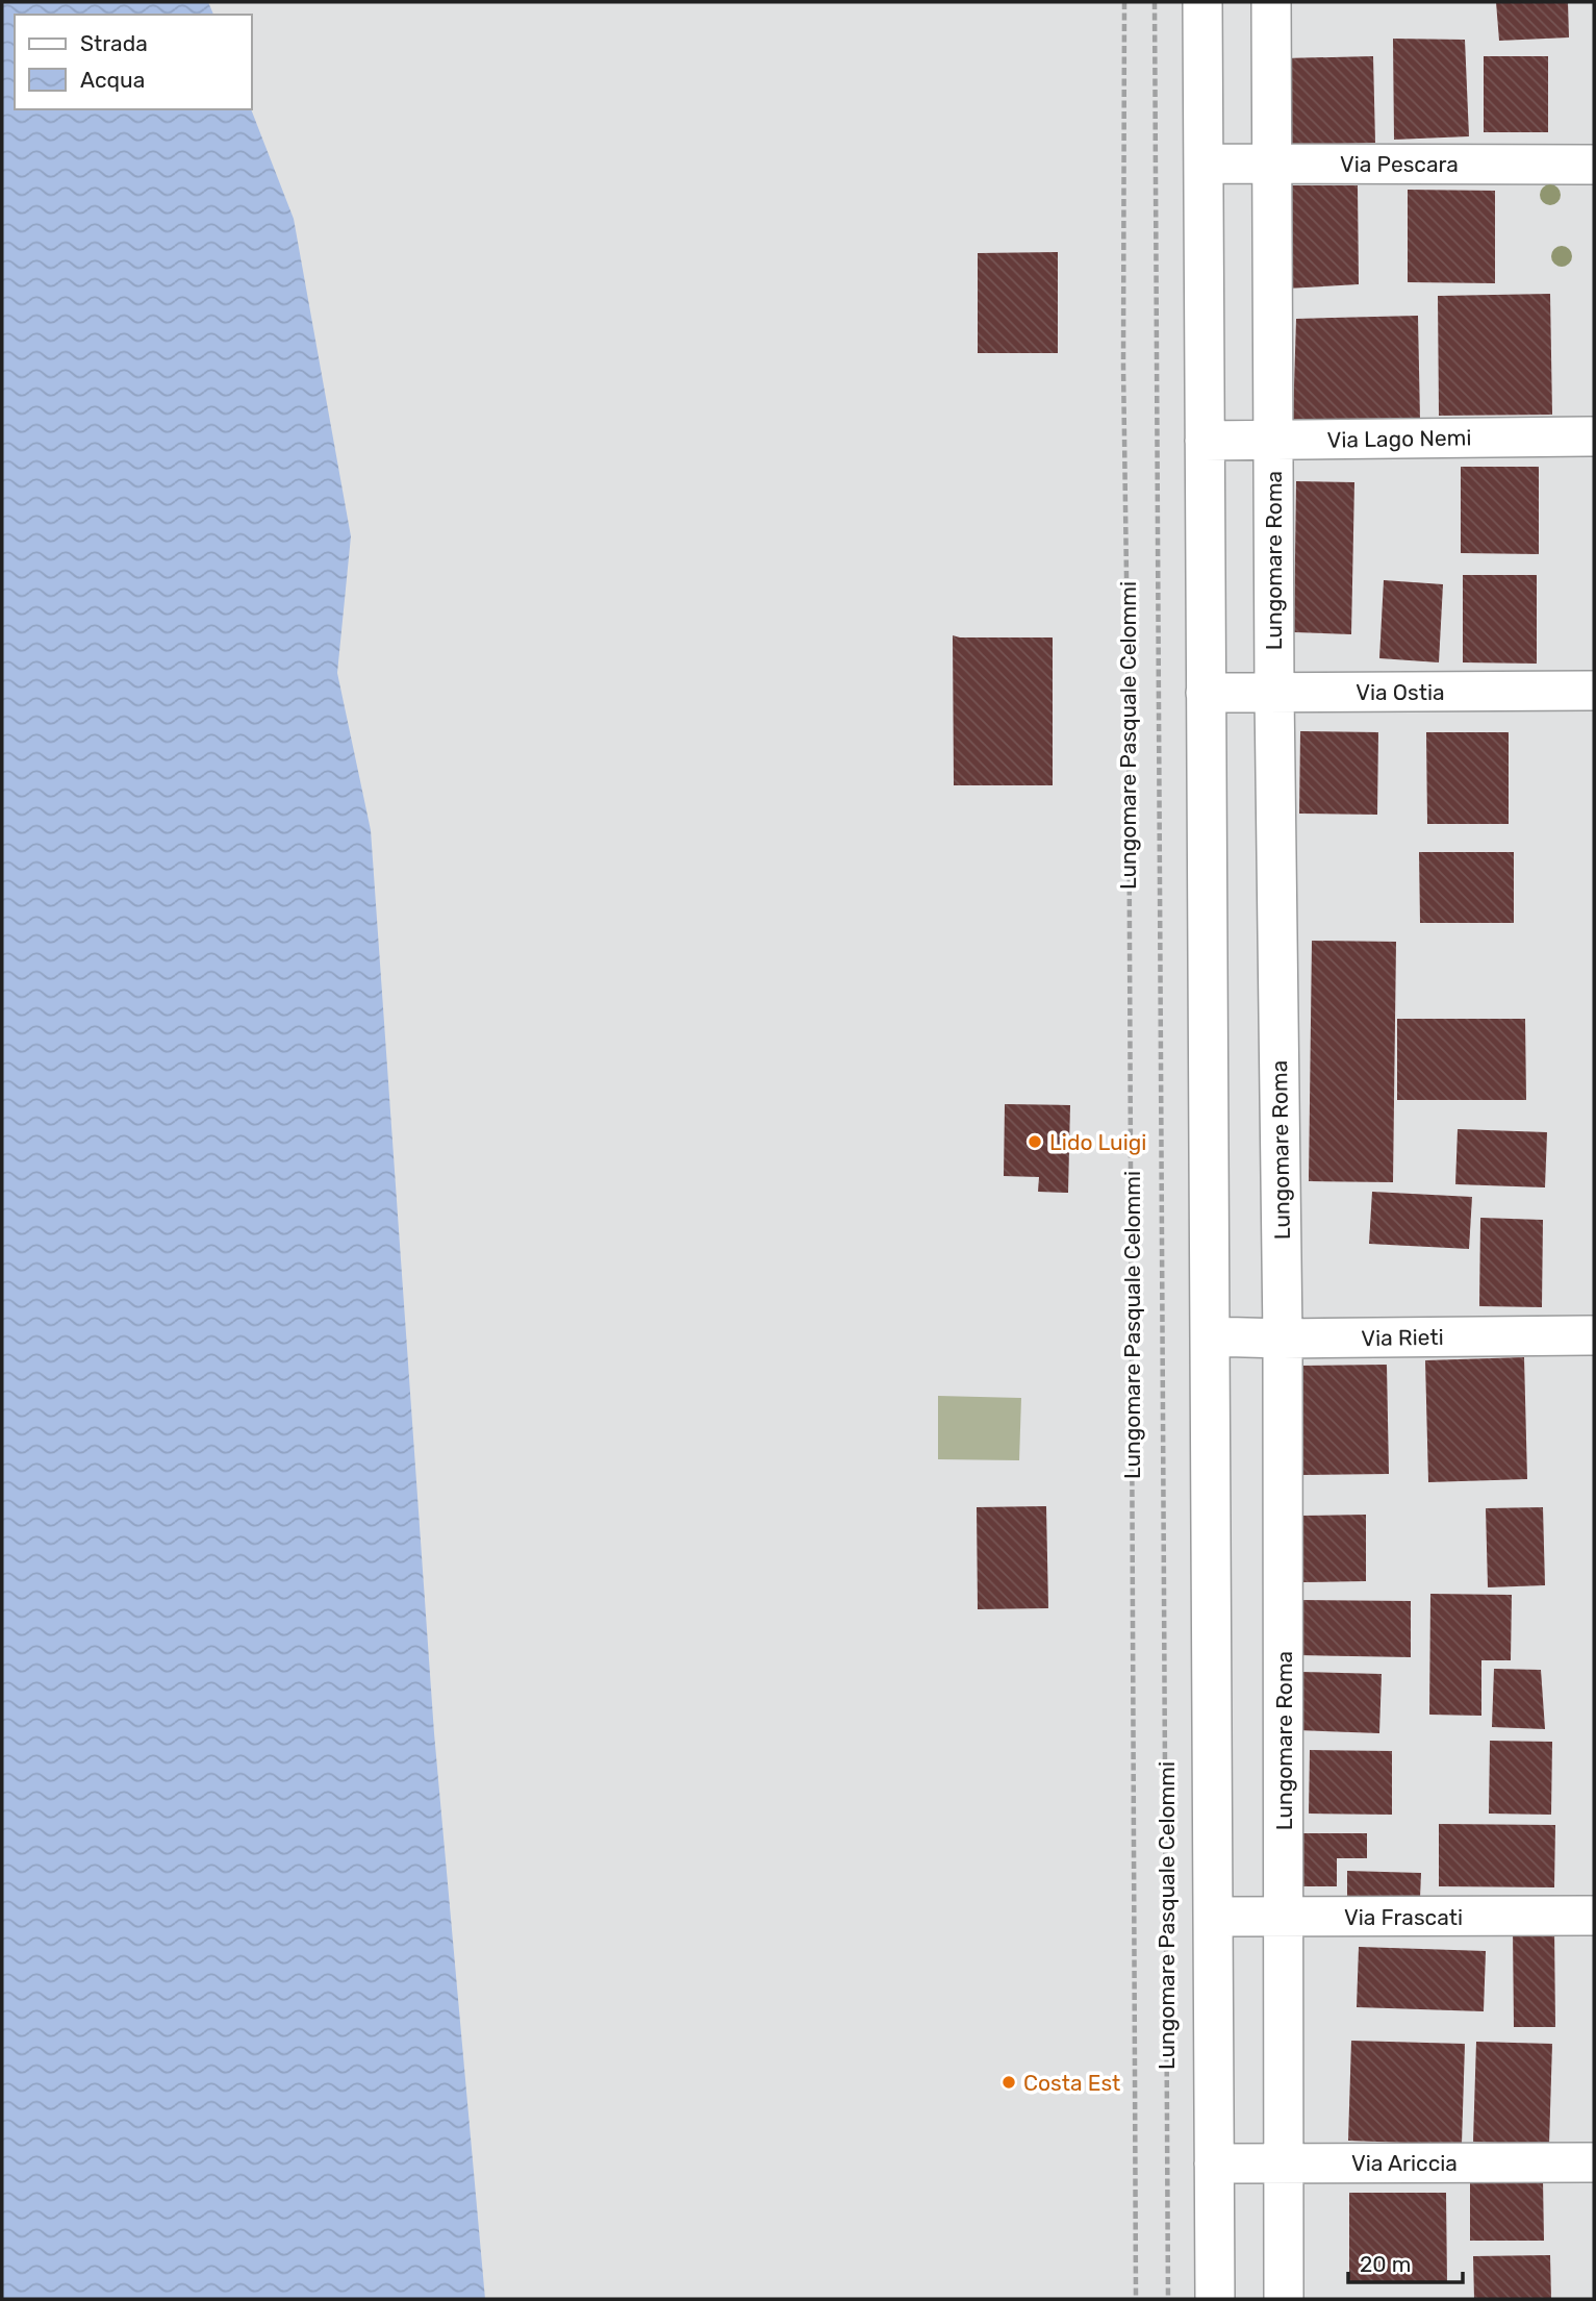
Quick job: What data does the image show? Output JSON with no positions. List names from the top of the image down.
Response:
{
  "streets": {
    "street": [
      "Via Pescara",
      "Via Lago Nemi",
      "Lungomare Roma",
      "Via Ostia",
      "Lungomare Pasquale Celommi",
      "Via Rieti",
      "Via Frascati",
      "Via Ariccia"
    ]
  },
  "crossings": [
    ["Via Pescara", "Lungomare Roma"],
    ["Via Pescara", "Lungomare Pasquale Celommi"],
    ["Via Lago Nemi", "Lungomare Roma"],
    ["Via Lago Nemi", "Lungomare Pasquale Celommi"],
    ["Lungomare Roma", "Via Ostia"],
    ["Lungomare Roma", "Via Rieti"],
    ["Lungomare Roma", "Via Frascati"],
    ["Lungomare Roma", "Via Ariccia"],
    ["Via Ostia", "Lungomare Pasquale Celommi"],
    ["Lungomare Pasquale Celommi", "Via Rieti"],
    ["Lungomare Pasquale Celommi", "Via Frascati"],
    ["Lungomare Pasquale Celommi", "Via Ariccia"]
  ],
  "places": ["Lido Luigi", "Costa Est"],
  "legend": ["Strada", "Acqua"],
  "scale_bar": "20 m"
}
